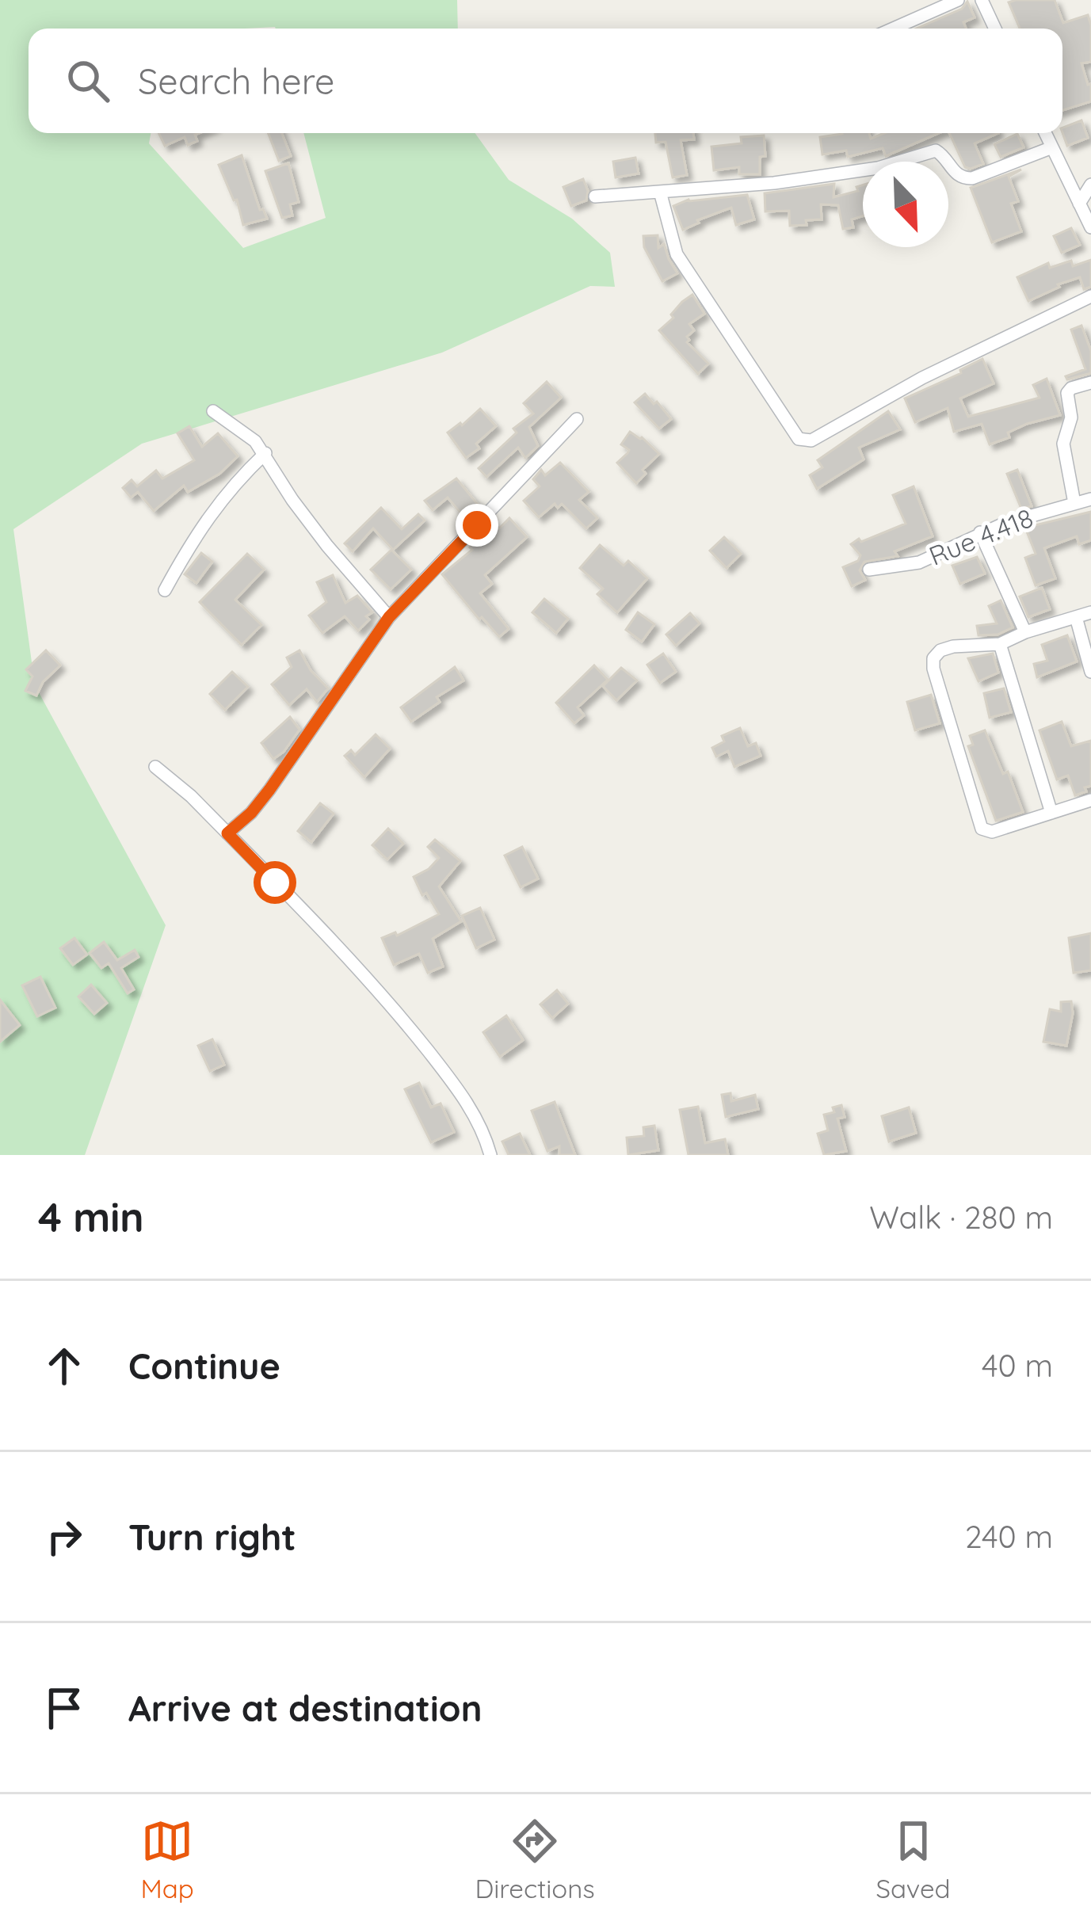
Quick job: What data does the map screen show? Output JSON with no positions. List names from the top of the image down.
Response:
{
  "streets": {
    "street": ["Rue 4.418"]
  },
  "north": "bottom right",
  "page": {
    "search": "Search here",
    "heading": ["4 min", "Walk · 280 m"],
    "list": [
      ["Continue", "40 m"],
      ["Turn right", "240 m"],
      "Arrive at destination"
    ],
    "nav": ["Map", "Directions", "Saved"]
  }
}
